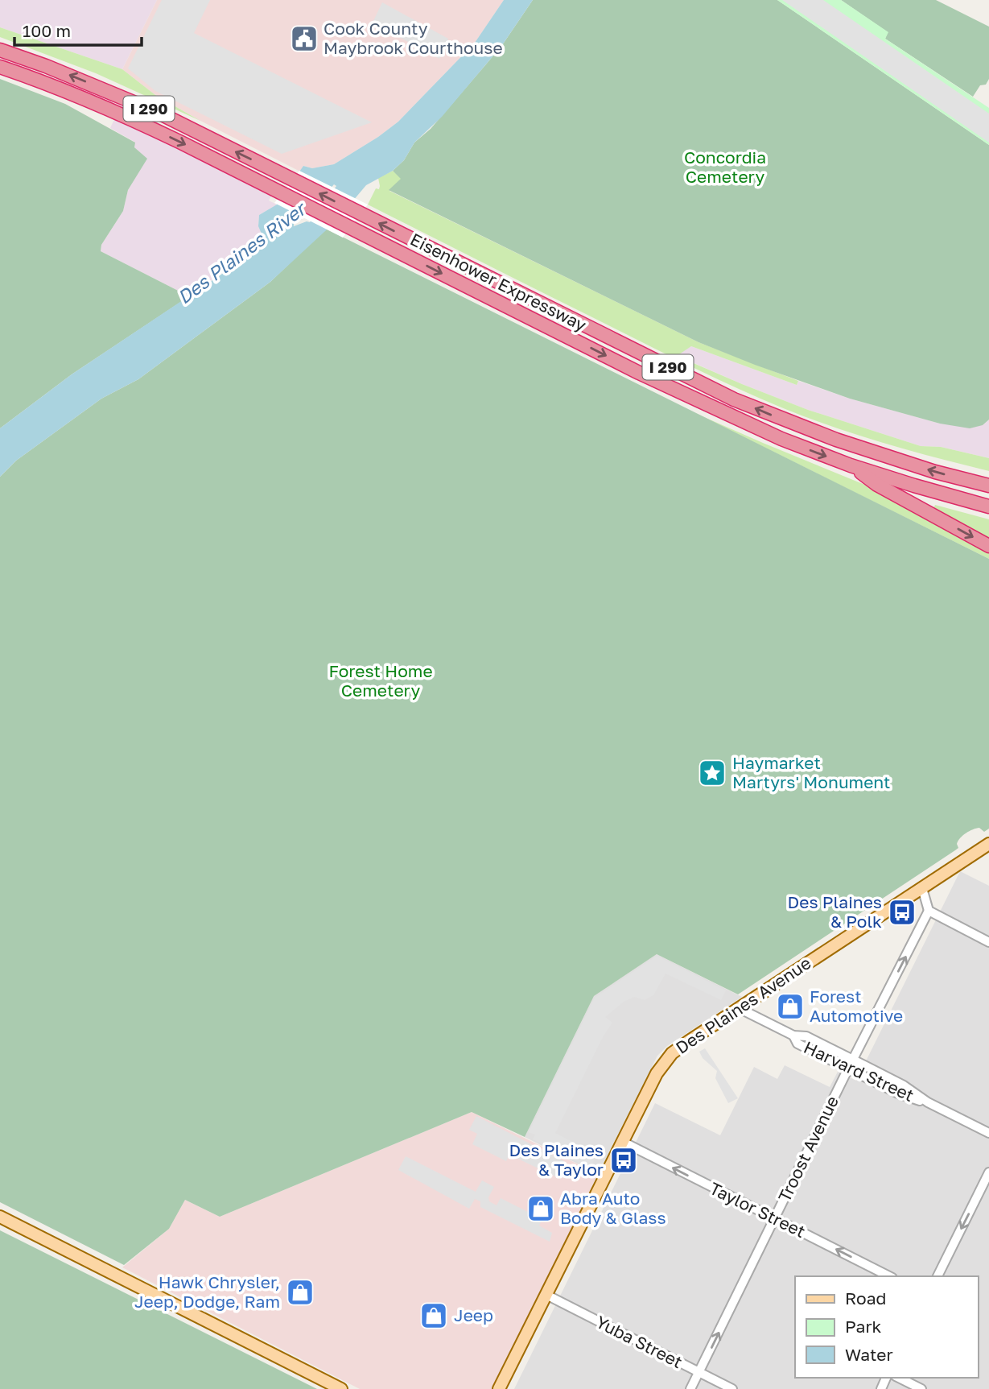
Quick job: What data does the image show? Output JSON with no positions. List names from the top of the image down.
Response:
{
  "streets": {
    "highway": ["I 290", "Eisenhower Expressway"],
    "main road": ["Des Plaines Avenue"],
    "street": [
      "Harvard Street",
      "Troost Avenue",
      "Taylor Street",
      "Yuba Street"
    ]
  },
  "crossings": [
    ["Des Plaines Avenue", "Harvard Street"],
    ["Des Plaines Avenue", "Taylor Street"],
    ["Des Plaines Avenue", "Yuba Street"],
    ["Harvard Street", "Troost Avenue"],
    ["Troost Avenue", "Taylor Street"],
    ["Troost Avenue", "Yuba Street"]
  ],
  "one_way": ["Troost Avenue", "Taylor Street"],
  "water": ["Des Plaines River"],
  "parks": ["Concordia Cemetery", "Forest Home Cemetery"],
  "places": {
    "public building": ["Cook County Maybrook Courthouse"],
    "place": ["Haymarket Martyrs' Monument"],
    "bus stop": ["Des Plaines & Polk", "Des Plaines & Taylor"],
    "shop": [
      "Forest Automotive",
      "Abra Auto Body & Glass",
      "Hawk Chrysler, Jeep, Dodge, Ram",
      "Jeep"
    ]
  },
  "legend": ["Road", "Park", "Water"],
  "scale_bar": "100 m"
}
